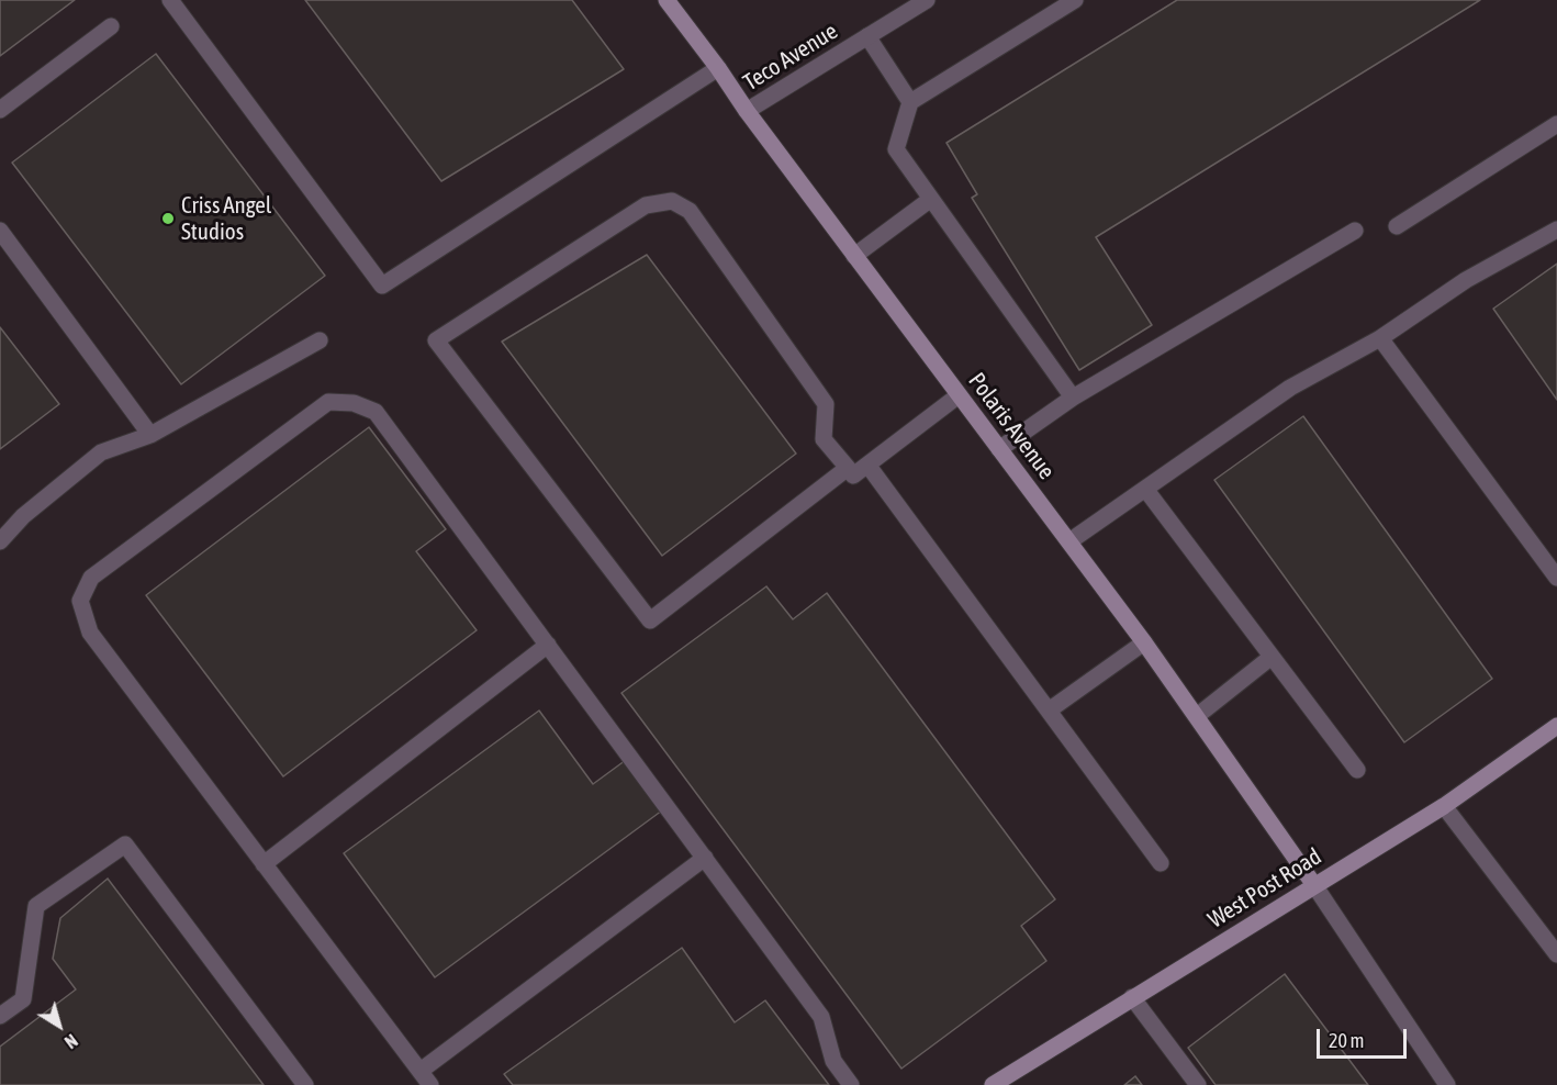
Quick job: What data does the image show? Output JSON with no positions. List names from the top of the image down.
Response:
{
  "streets": {
    "street": ["Teco Avenue", "Polaris Avenue", "West Post Road"]
  },
  "crossings": [
    ["Teco Avenue", "Polaris Avenue"],
    ["Polaris Avenue", "West Post Road"]
  ],
  "places": ["Criss Angel Studios"],
  "scale_bar": "20 m",
  "north": "bottom right"
}
